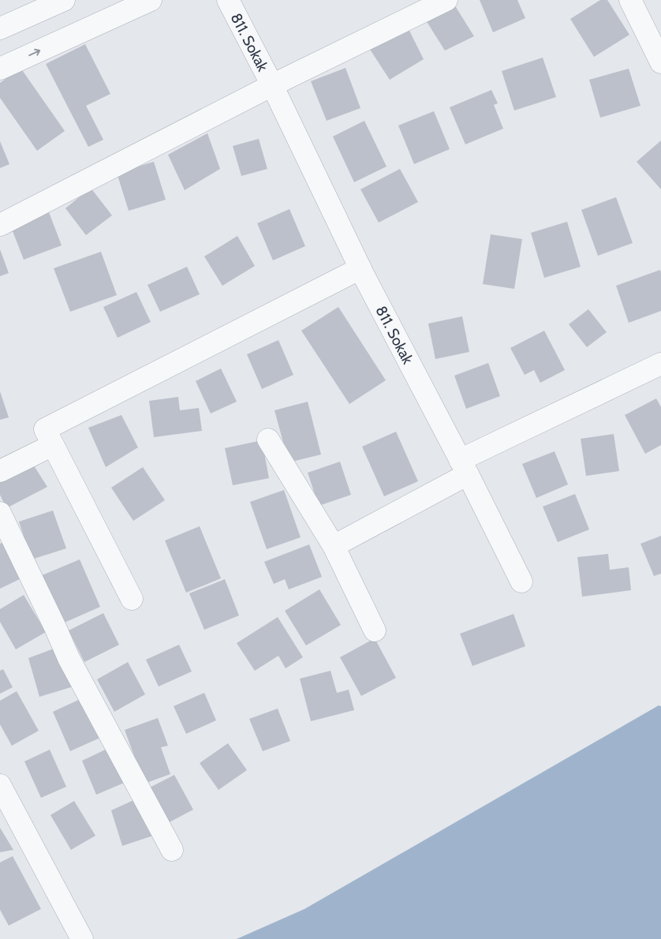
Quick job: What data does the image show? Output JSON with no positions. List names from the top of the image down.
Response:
{
  "streets": {
    "street": ["811. Sokak"]
  }
}
